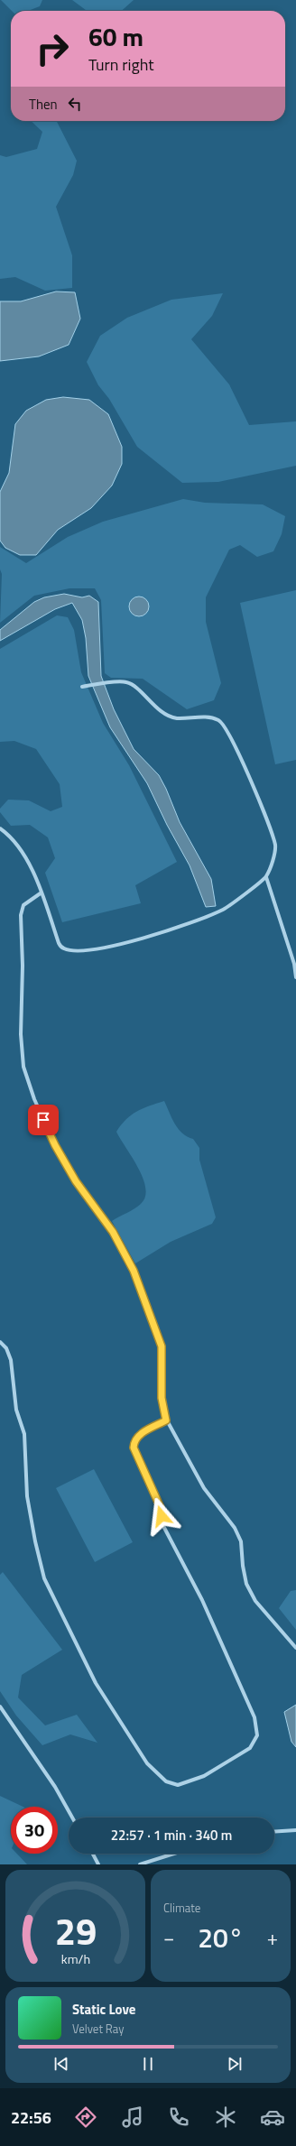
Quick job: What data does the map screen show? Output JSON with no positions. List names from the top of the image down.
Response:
{
  "page": {
    "turn": ["60 m", "Turn right"],
    "then": "Then",
    "limit": "30",
    "trip": "22:57 · 1 min · 340 m",
    "tile": "Climate",
    "heat": ["−", "20°", "+"],
    "song": ["Static Love", "Velvet Ray"],
    "tabs": "22:56",
    "gauge": ["29", "km/h"]
  }
}
